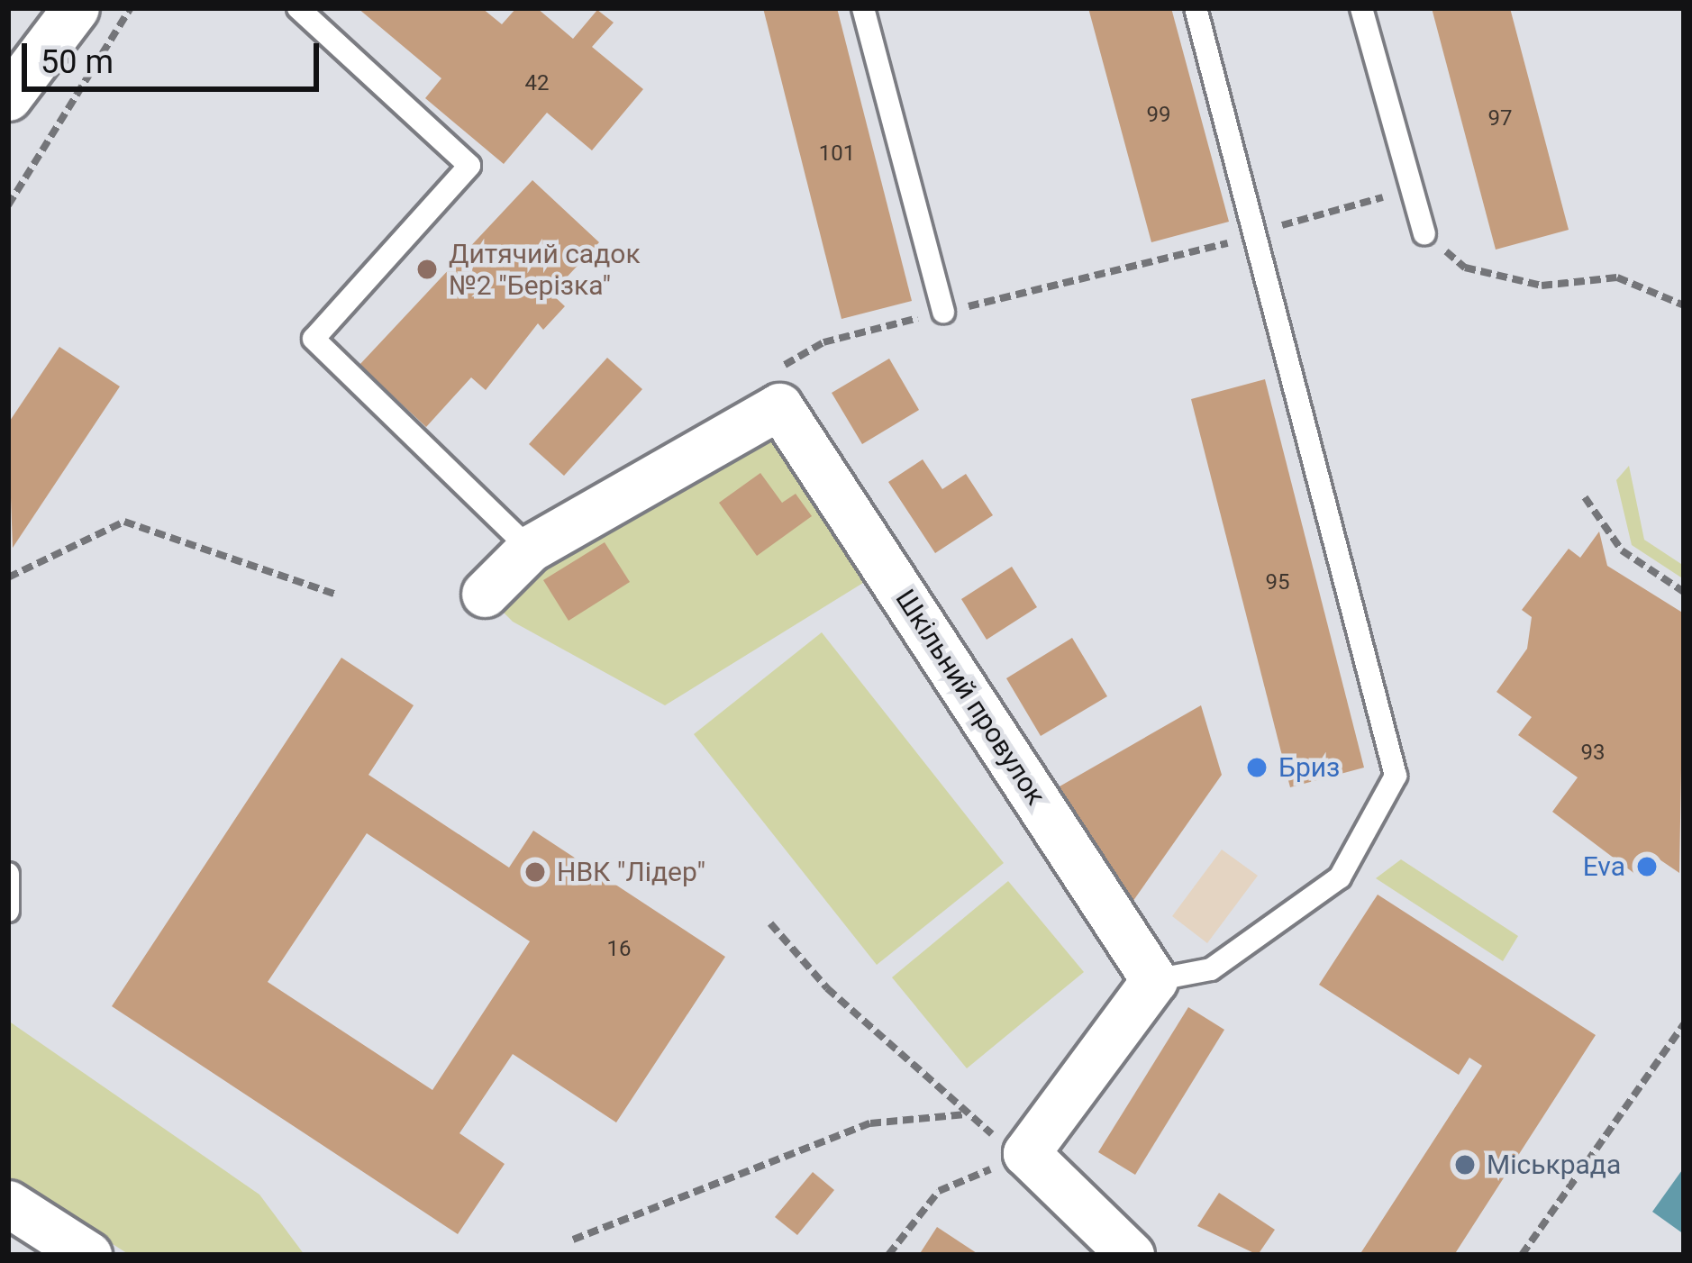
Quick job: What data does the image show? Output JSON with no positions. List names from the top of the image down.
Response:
{
  "streets": {
    "street": ["Шкільний провулок"]
  },
  "places": [
    "Дитячий садок №2 \"Берізка\"",
    "Бриз",
    "Eva",
    "НВК \"Лідер\"",
    "Міськрада"
  ],
  "house_numbers": [
    "42",
    "99",
    "97",
    "101",
    "95",
    "93",
    "16"
  ],
  "scale_bar": "50 m"
}
